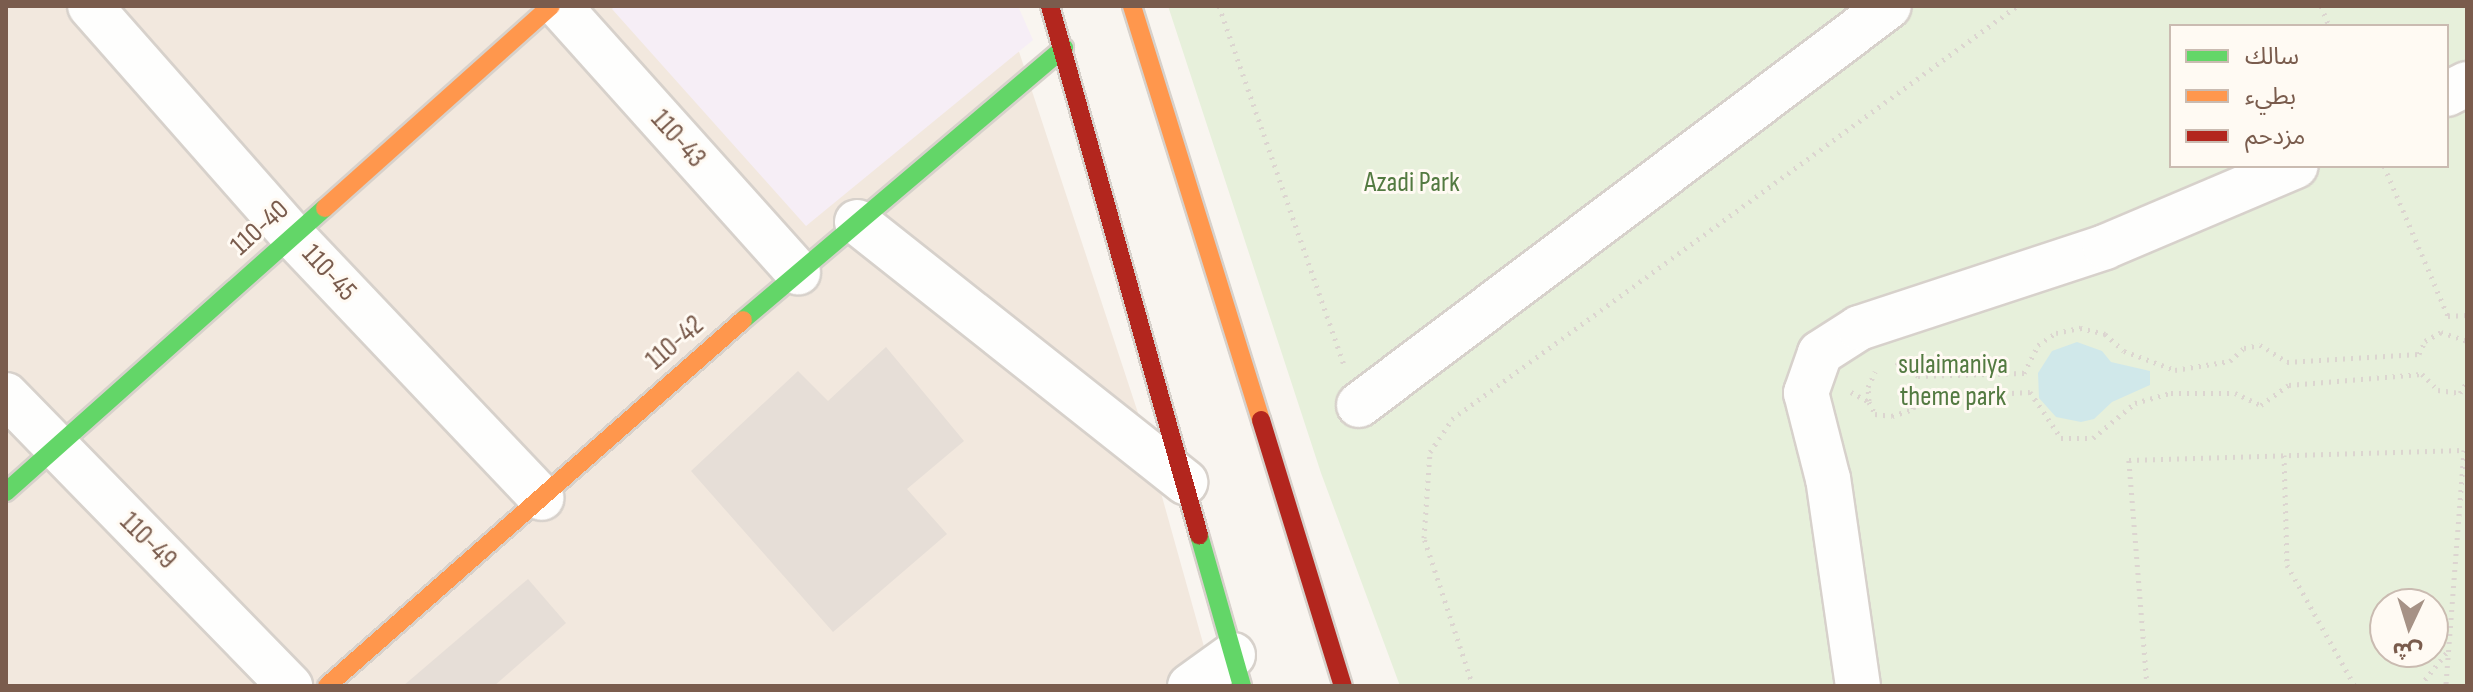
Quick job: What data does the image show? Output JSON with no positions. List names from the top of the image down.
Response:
{
  "streets": {
    "street": [
      "110-43",
      "110-40",
      "110-45",
      "110-42",
      "110-49"
    ]
  },
  "crossings": [
    ["110-43", "110-42"],
    ["110-40", "110-45"],
    ["110-40", "110-49"],
    ["110-45", "110-42"]
  ],
  "parks": ["Azadi Park", "sulaimaniya theme park"],
  "legend": ["سالك", "بطيء", "مزدحم"],
  "north": "bottom"
}
